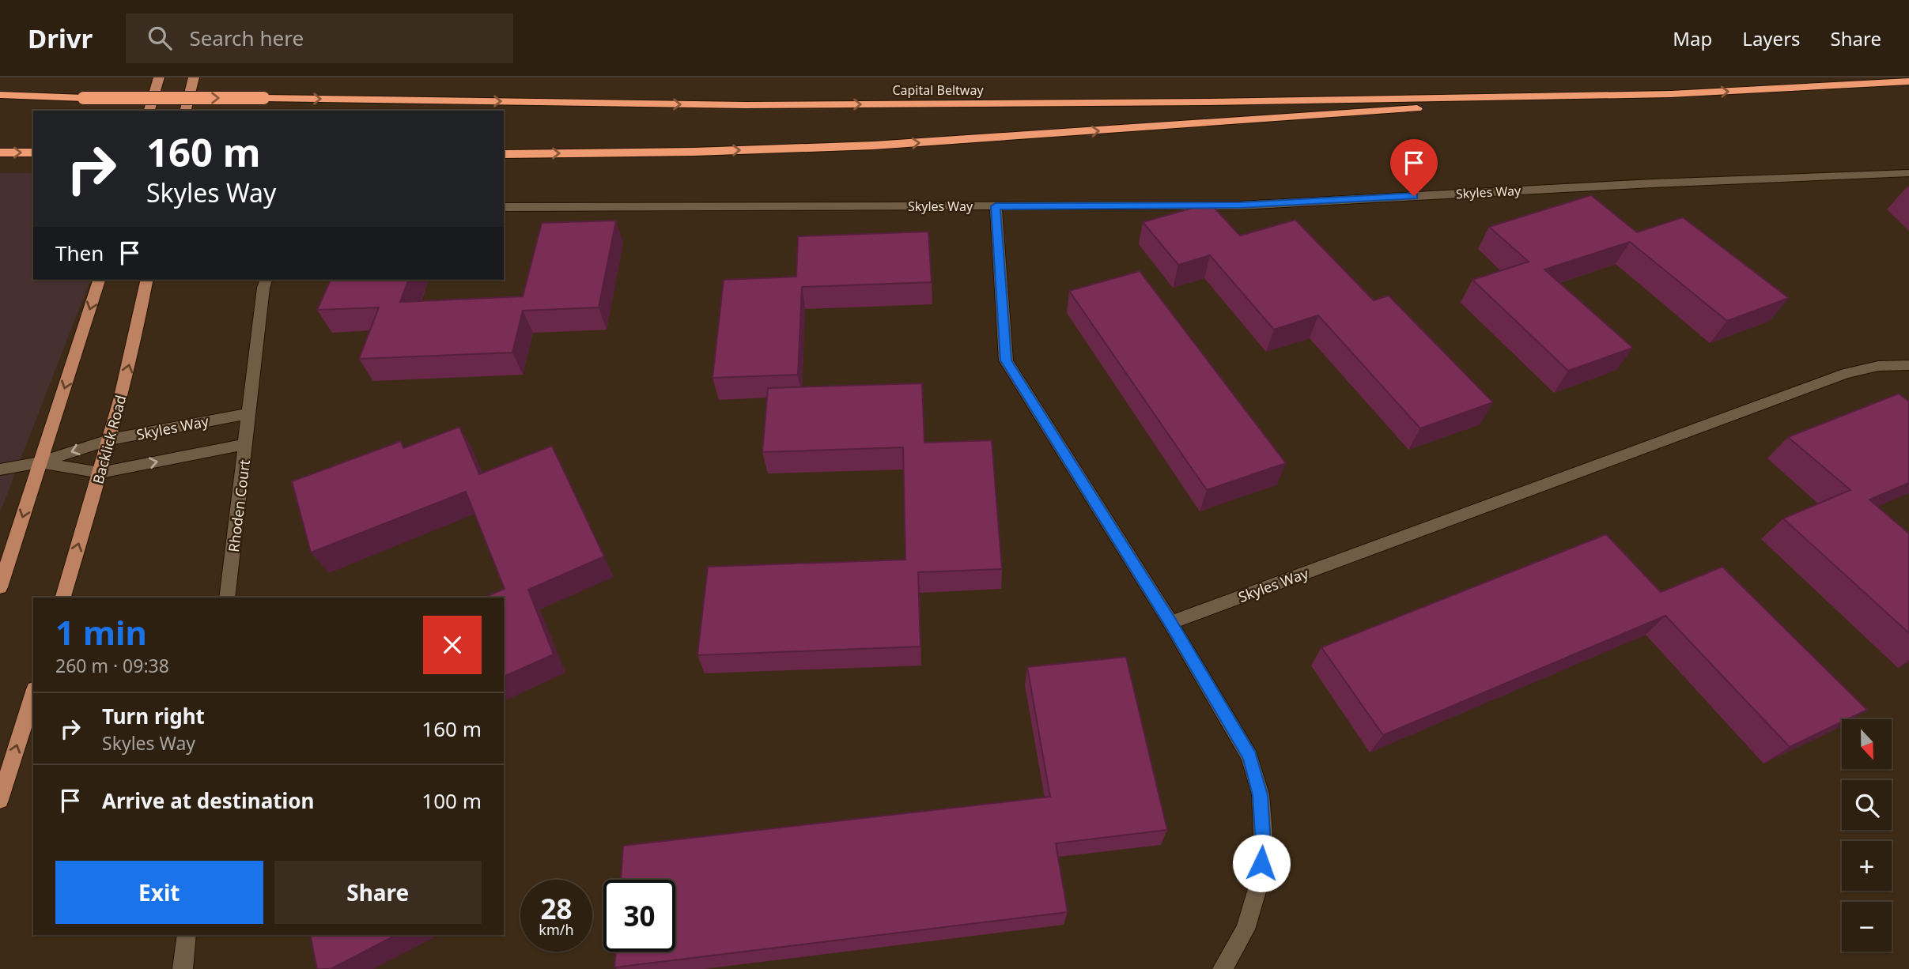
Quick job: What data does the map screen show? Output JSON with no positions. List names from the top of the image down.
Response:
{
  "streets": {
    "highway": ["Capital Beltway"],
    "main road": ["Backlick Road"],
    "street": ["Skyles Way", "Rhoden Court"]
  },
  "crossings": [
    ["Skyles Way", "Backlick Road"],
    ["Skyles Way", "Rhoden Court"]
  ],
  "north": "bottom",
  "page": {
    "header": "Drivr",
    "search": "Search here",
    "nav": ["Map", "Layers", "Share"],
    "turn": ["160 m", "Skyles Way"],
    "then": "Then",
    "heading": ["1 min", "260 m · 09:38"],
    "list": [
      {
        "name": "Turn right",
        "note": "Skyles Way",
        "value": "160 m"
      },
      {
        "name": "Arrive at destination",
        "value": "100 m"
      }
    ],
    "map_buttons": ["+", "−"],
    "buttons": ["Exit", "Share"],
    "speed": "28 km/h",
    "limit": "30"
  }
}
